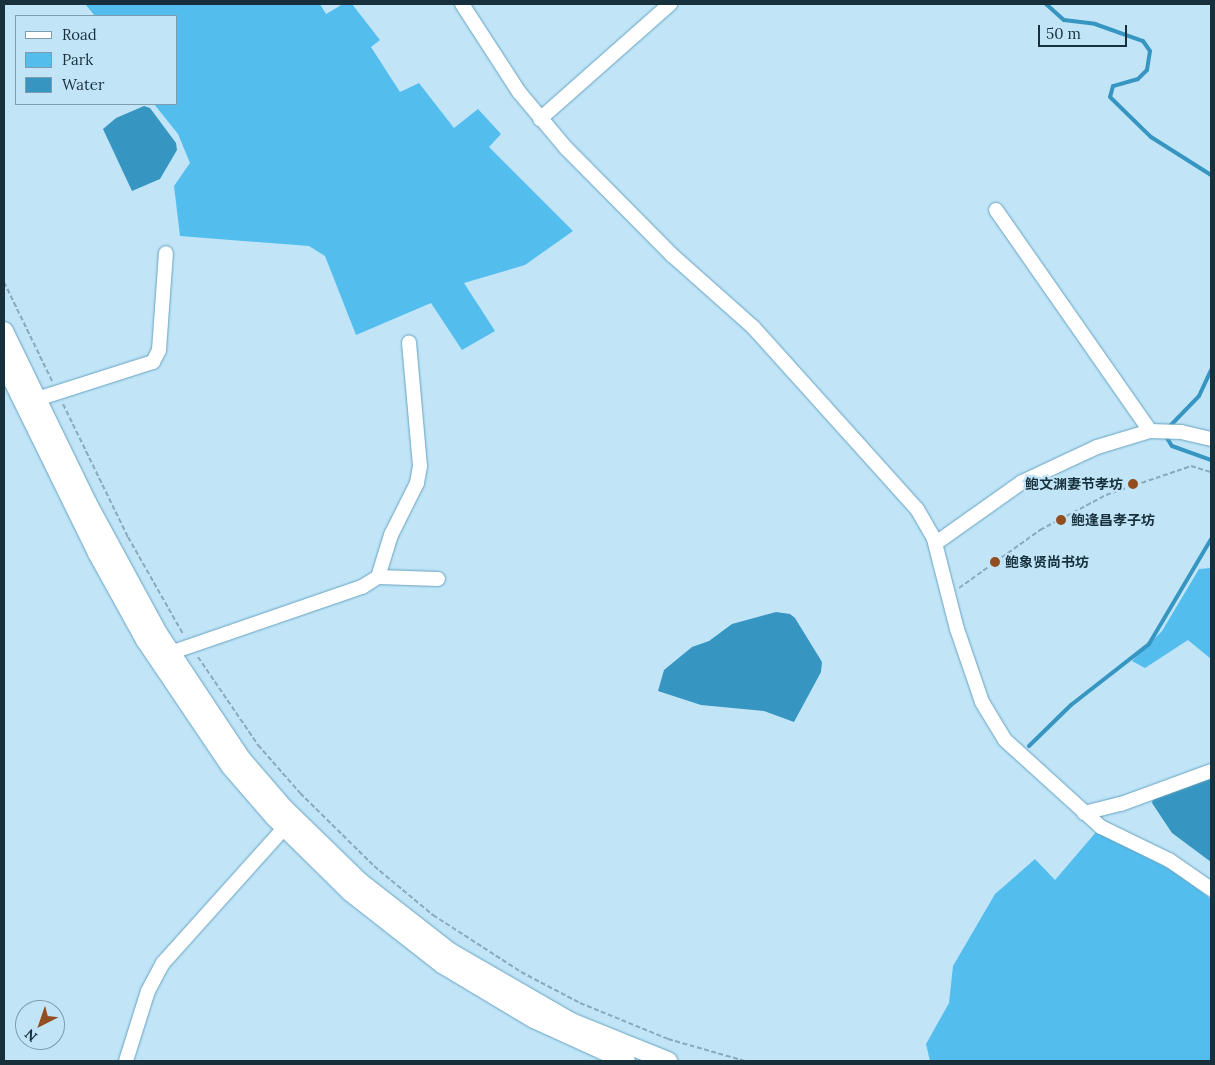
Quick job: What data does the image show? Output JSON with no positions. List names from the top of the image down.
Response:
{
  "places": ["鲍文渊妻节孝坊", "鲍逢昌孝子坊", "鲍象贤尚书坊"],
  "legend": ["Road", "Park", "Water"],
  "scale_bar": "50 m",
  "north": "bottom left"
}
